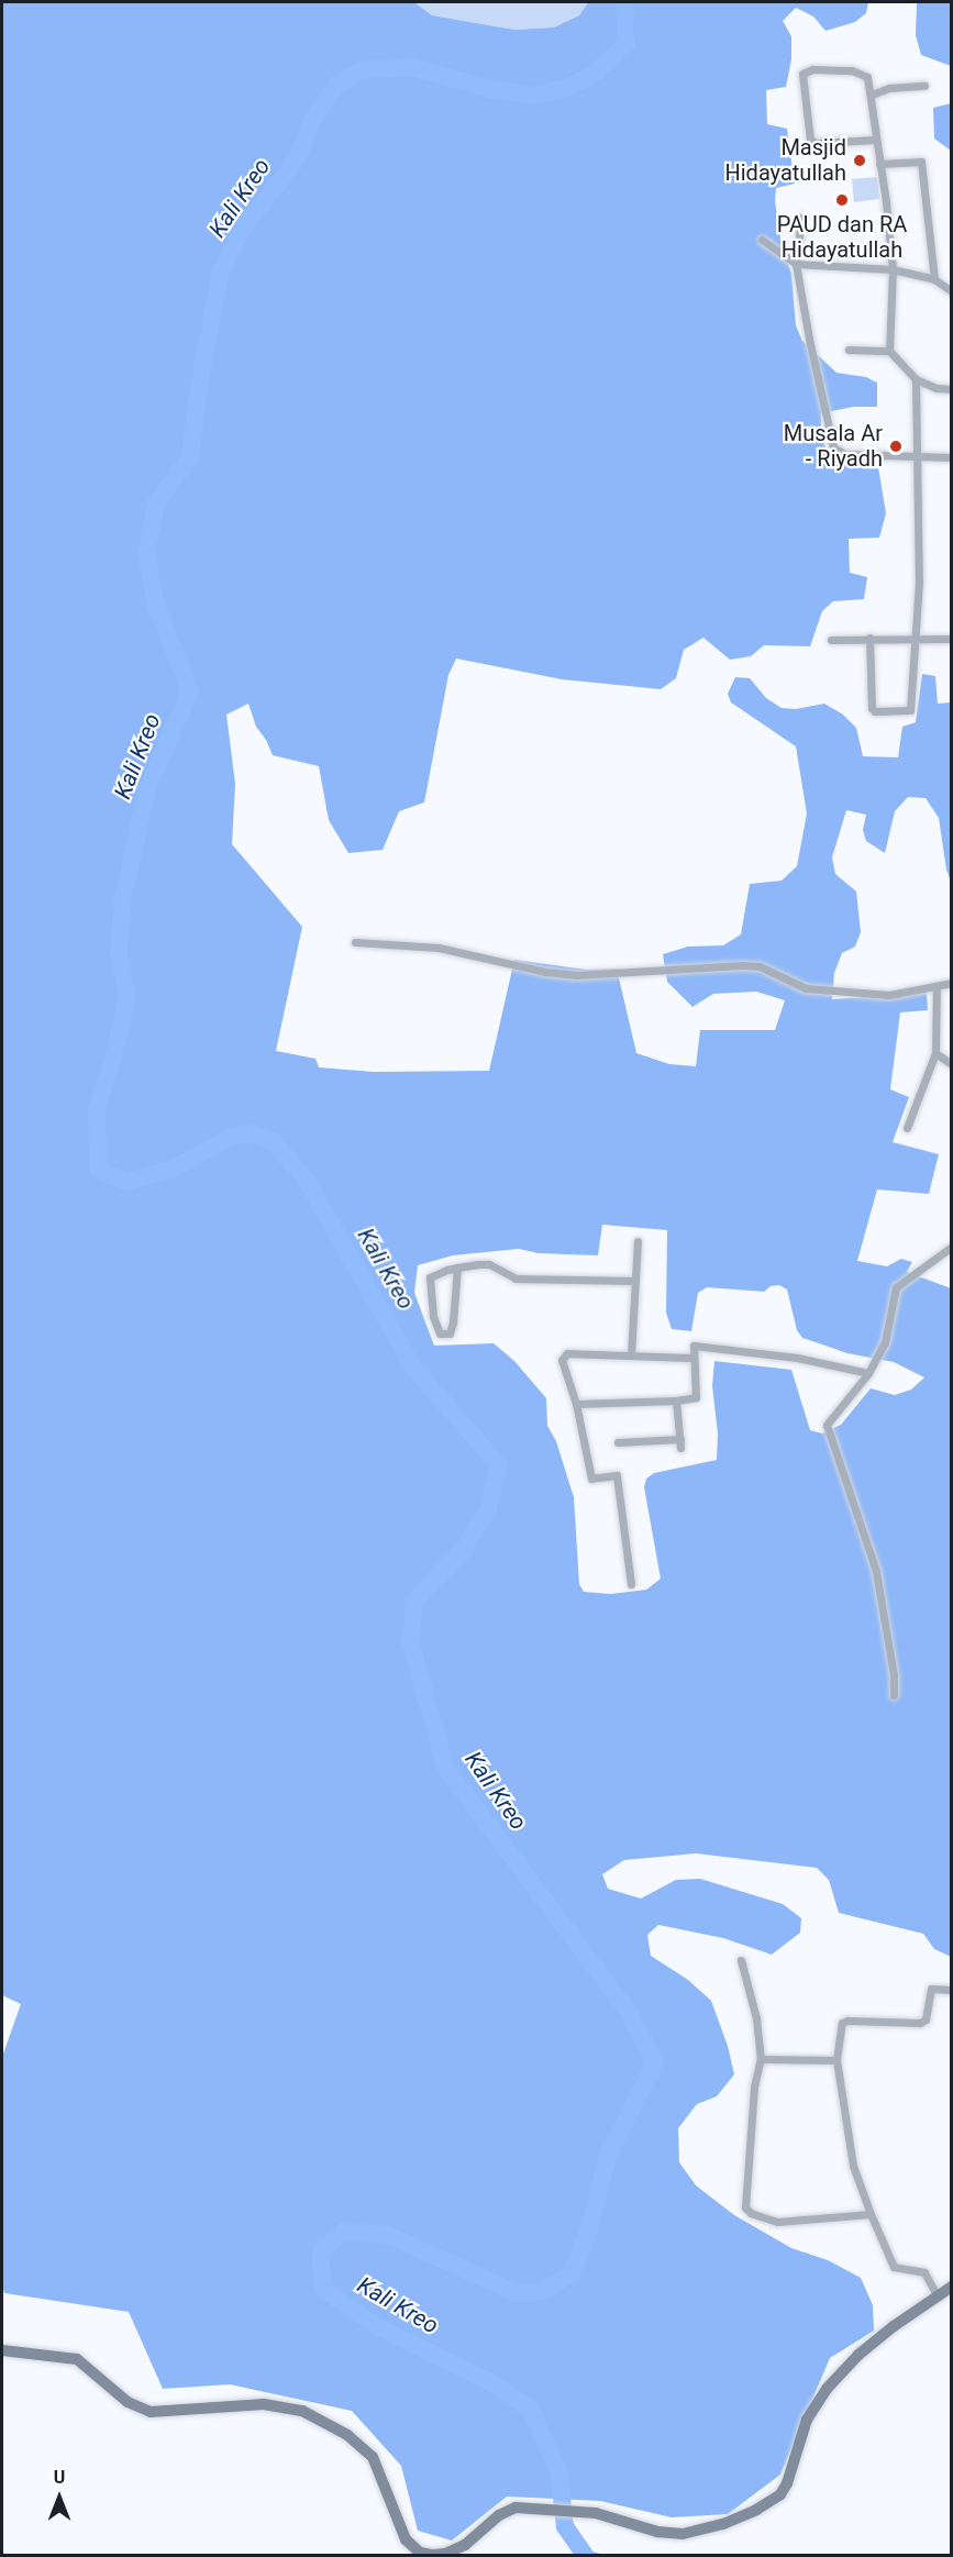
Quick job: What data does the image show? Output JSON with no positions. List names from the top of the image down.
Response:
{
  "water": ["Kali Kreo"],
  "places": ["Masjid Hidayatullah", "PAUD dan RA Hidayatullah", "Musala Ar - Riyadh"],
  "north": "top"
}
